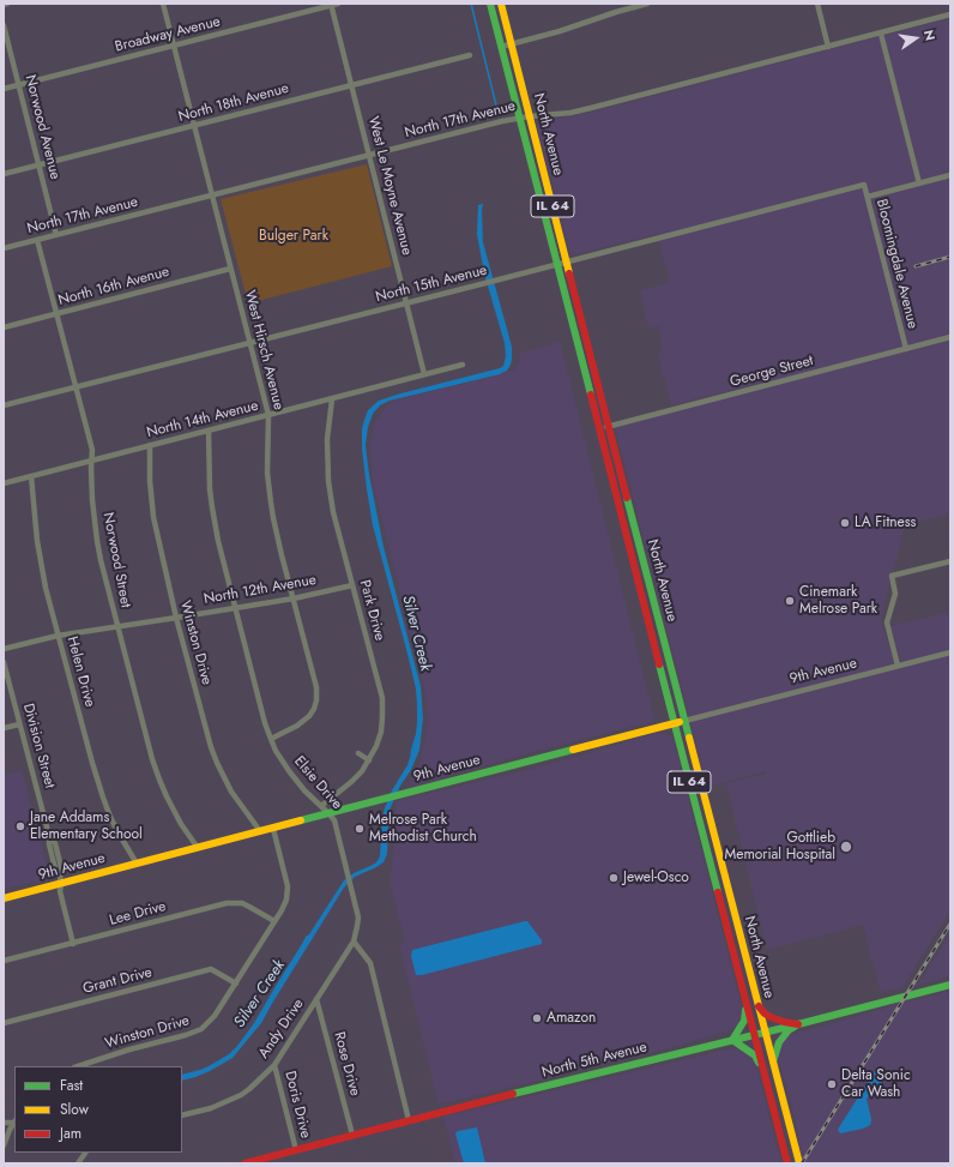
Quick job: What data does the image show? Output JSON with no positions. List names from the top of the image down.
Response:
{
  "streets": {
    "main road": [
      "North Avenue",
      "IL 64",
      "9th Avenue",
      "North 5th Avenue"
    ],
    "street": [
      "Broadway Avenue",
      "North 18th Avenue",
      "North 17th Avenue",
      "Norwood Avenue",
      "West Le Moyne Avenue",
      "Bloomingdale Avenue",
      "North 15th Avenue",
      "North 16th Avenue",
      "West Hirsch Avenue",
      "George Street",
      "North 14th Avenue",
      "Norwood Street",
      "North 12th Avenue",
      "Park Drive",
      "Winston Drive",
      "Helen Drive",
      "Division Street",
      "Elsie Drive",
      "Lee Drive",
      "Grant Drive",
      "Andy Drive",
      "Rose Drive",
      "Doris Drive"
    ]
  },
  "crossings": [
    ["Broadway Avenue", "Norwood Avenue"],
    ["Broadway Avenue", "West Le Moyne Avenue"],
    ["Broadway Avenue", "West Hirsch Avenue"],
    ["North 18th Avenue", "Norwood Avenue"],
    ["North 18th Avenue", "West Le Moyne Avenue"],
    ["North 18th Avenue", "West Hirsch Avenue"],
    ["North 17th Avenue", "Norwood Avenue"],
    ["North 17th Avenue", "North Avenue"],
    ["North 17th Avenue", "West Le Moyne Avenue"],
    ["North 17th Avenue", "West Hirsch Avenue"],
    ["North 17th Avenue", "Norwood Street"],
    ["North Avenue", "North 15th Avenue"],
    ["North Avenue", "George Street"],
    ["North Avenue", "9th Avenue"],
    ["North Avenue", "North 5th Avenue"],
    ["West Le Moyne Avenue", "North 15th Avenue"],
    ["West Le Moyne Avenue", "North 14th Avenue"],
    ["Bloomingdale Avenue", "North 15th Avenue"],
    ["Bloomingdale Avenue", "George Street"],
    ["North 15th Avenue", "West Hirsch Avenue"],
    ["North 15th Avenue", "Norwood Street"],
    ["North 16th Avenue", "West Hirsch Avenue"],
    ["North 16th Avenue", "Norwood Street"],
    ["West Hirsch Avenue", "North 14th Avenue"],
    ["West Hirsch Avenue", "North 12th Avenue"],
    ["West Hirsch Avenue", "Elsie Drive"],
    ["North 14th Avenue", "Norwood Street"],
    ["North 14th Avenue", "Park Drive"],
    ["North 14th Avenue", "Winston Drive"],
    ["North 14th Avenue", "Helen Drive"],
    ["North 14th Avenue", "Elsie Drive"],
    ["Norwood Street", "North 12th Avenue"],
    ["Norwood Street", "9th Avenue"],
    ["North 12th Avenue", "Park Drive"],
    ["North 12th Avenue", "Winston Drive"],
    ["North 12th Avenue", "Helen Drive"],
    ["North 12th Avenue", "Elsie Drive"],
    ["Park Drive", "Elsie Drive"],
    ["Winston Drive", "9th Avenue"],
    ["Winston Drive", "Lee Drive"],
    ["Winston Drive", "Grant Drive"],
    ["Helen Drive", "9th Avenue"],
    ["9th Avenue", "Division Street"],
    ["9th Avenue", "Elsie Drive"],
    ["Division Street", "Lee Drive"],
    ["Elsie Drive", "Andy Drive"],
    ["Andy Drive", "Rose Drive"],
    ["Andy Drive", "Doris Drive"],
    ["North 5th Avenue", "Rose Drive"],
    ["North 5th Avenue", "Doris Drive"]
  ],
  "water": ["Silver Creek"],
  "parks": ["Bulger Park"],
  "places": [
    "LA Fitness",
    "Cinemark Melrose Park",
    "Jane Addams Elementary School",
    "Melrose Park Methodist Church",
    "Gottlieb Memorial Hospital",
    "Jewel-Osco",
    "Amazon",
    "Delta Sonic Car Wash"
  ],
  "legend": ["Fast", "Slow", "Jam"],
  "north": "right"
}
